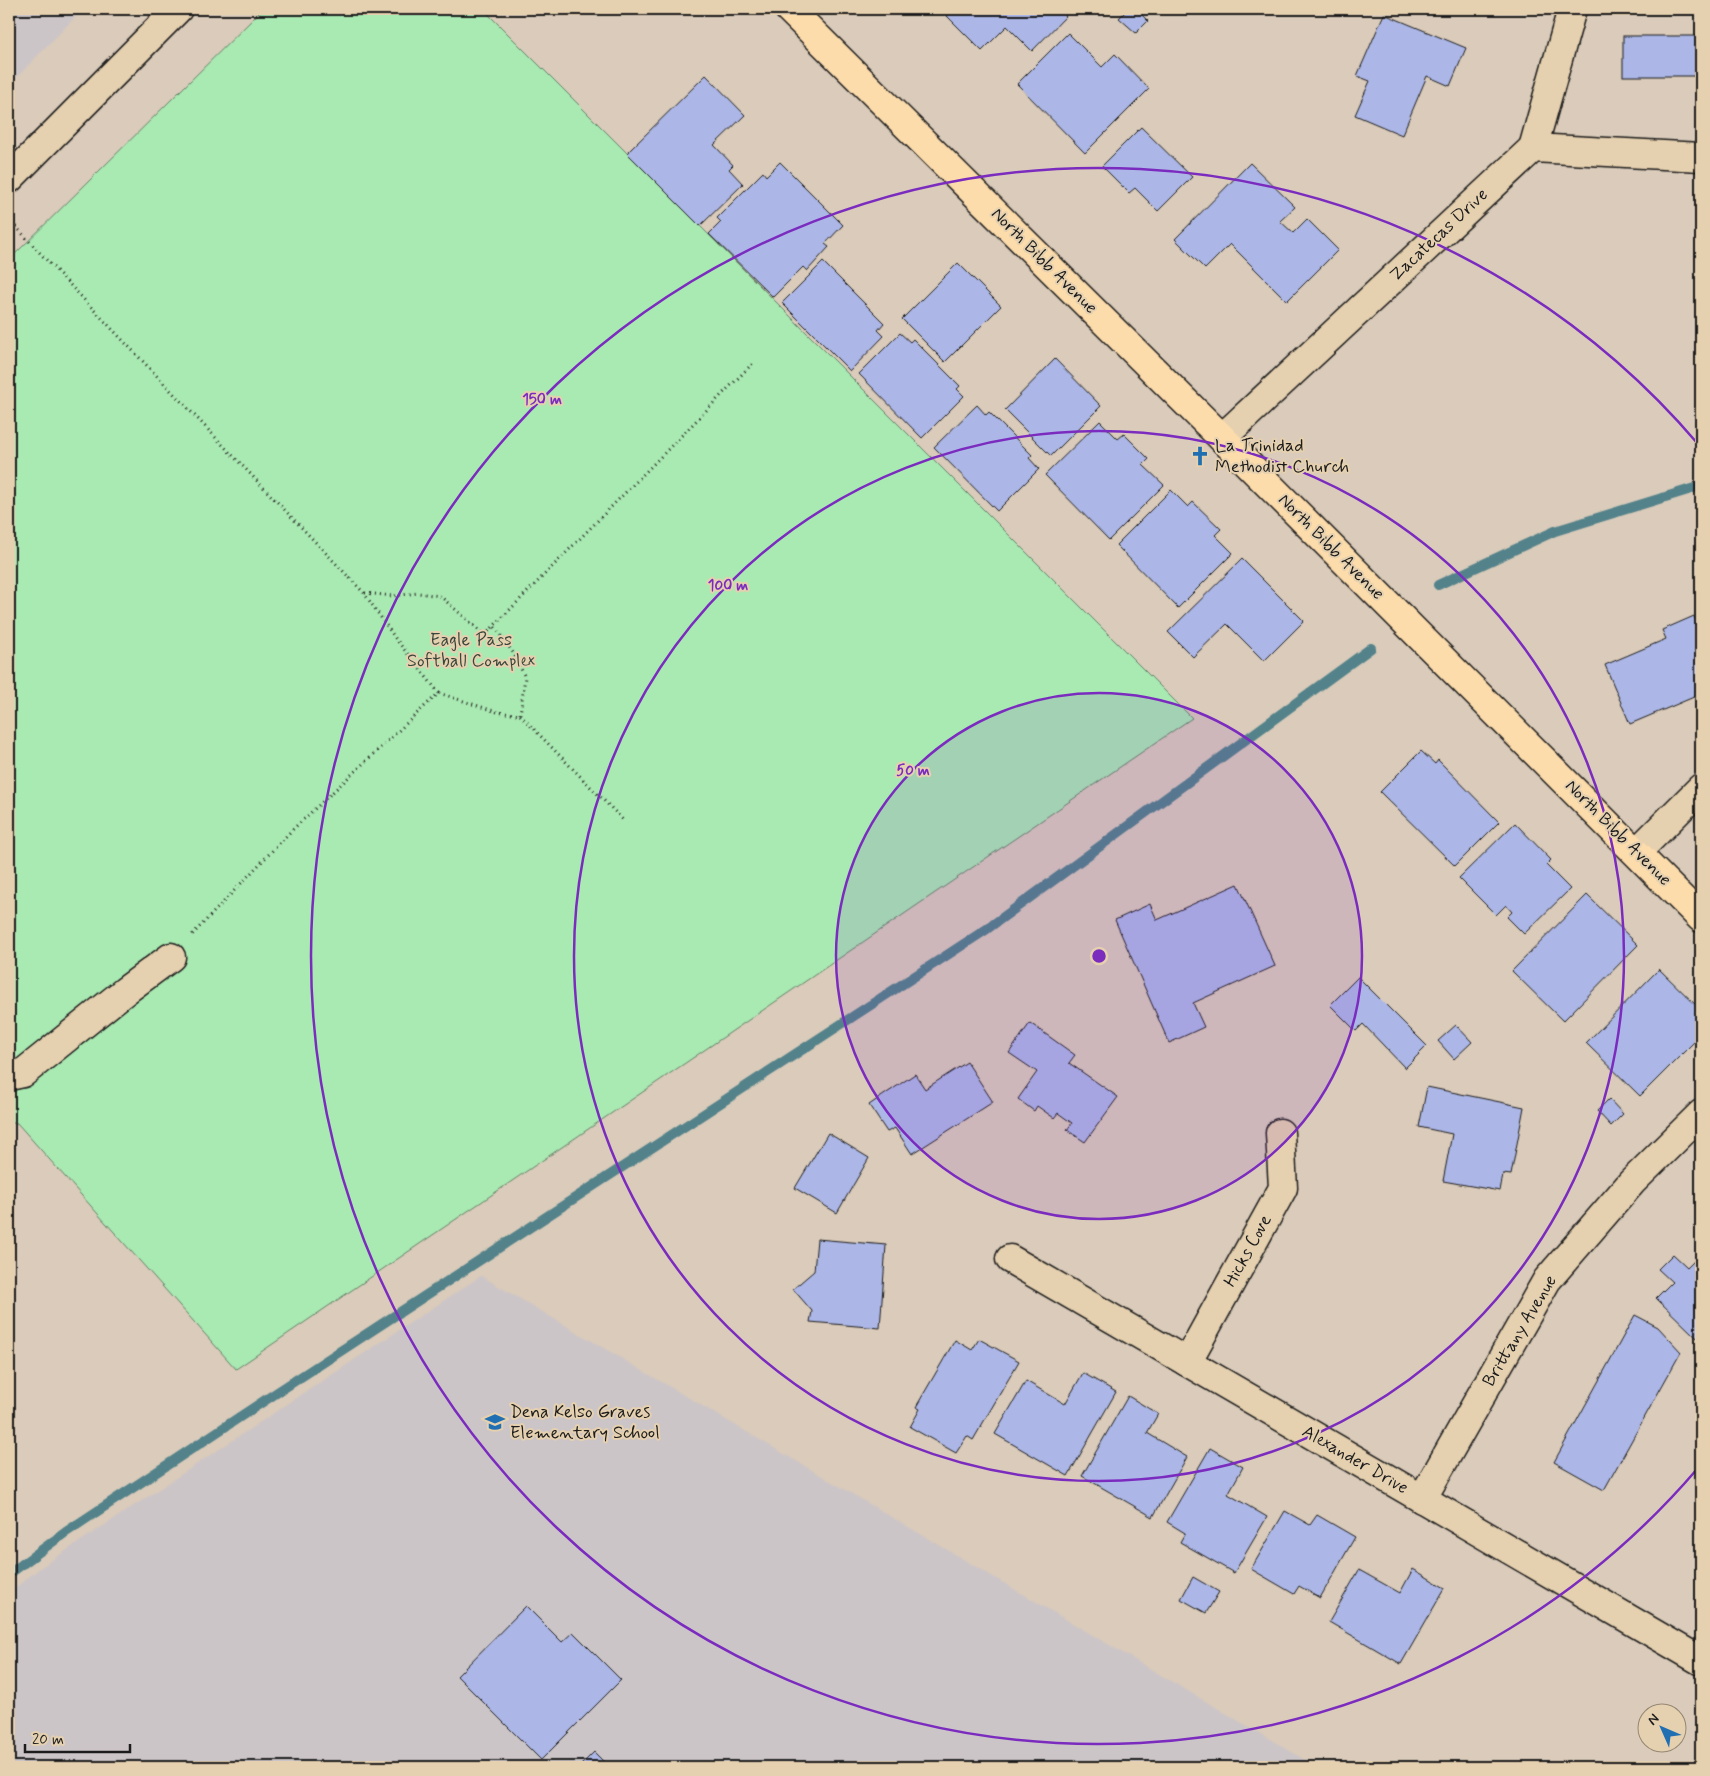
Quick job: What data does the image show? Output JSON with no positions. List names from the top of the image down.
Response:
{
  "streets": {
    "main road": ["North Bibb Avenue"],
    "street": [
      "Zacatecas Drive",
      "Hicks Cove",
      "Brittany Avenue",
      "Alexander Drive"
    ]
  },
  "crossings": [
    ["Zacatecas Drive", "North Bibb Avenue"],
    ["Hicks Cove", "Alexander Drive"],
    ["Brittany Avenue", "Alexander Drive"]
  ],
  "parks": ["Eagle Pass Softball Complex"],
  "places": {
    "church": ["La Trinidad Methodist Church"],
    "school or university": ["Dena Kelso Graves Elementary School"]
  },
  "scale_bar": "20 m",
  "north": "top left",
  "rings": ["150 m", "100 m", "50 m"]
}
